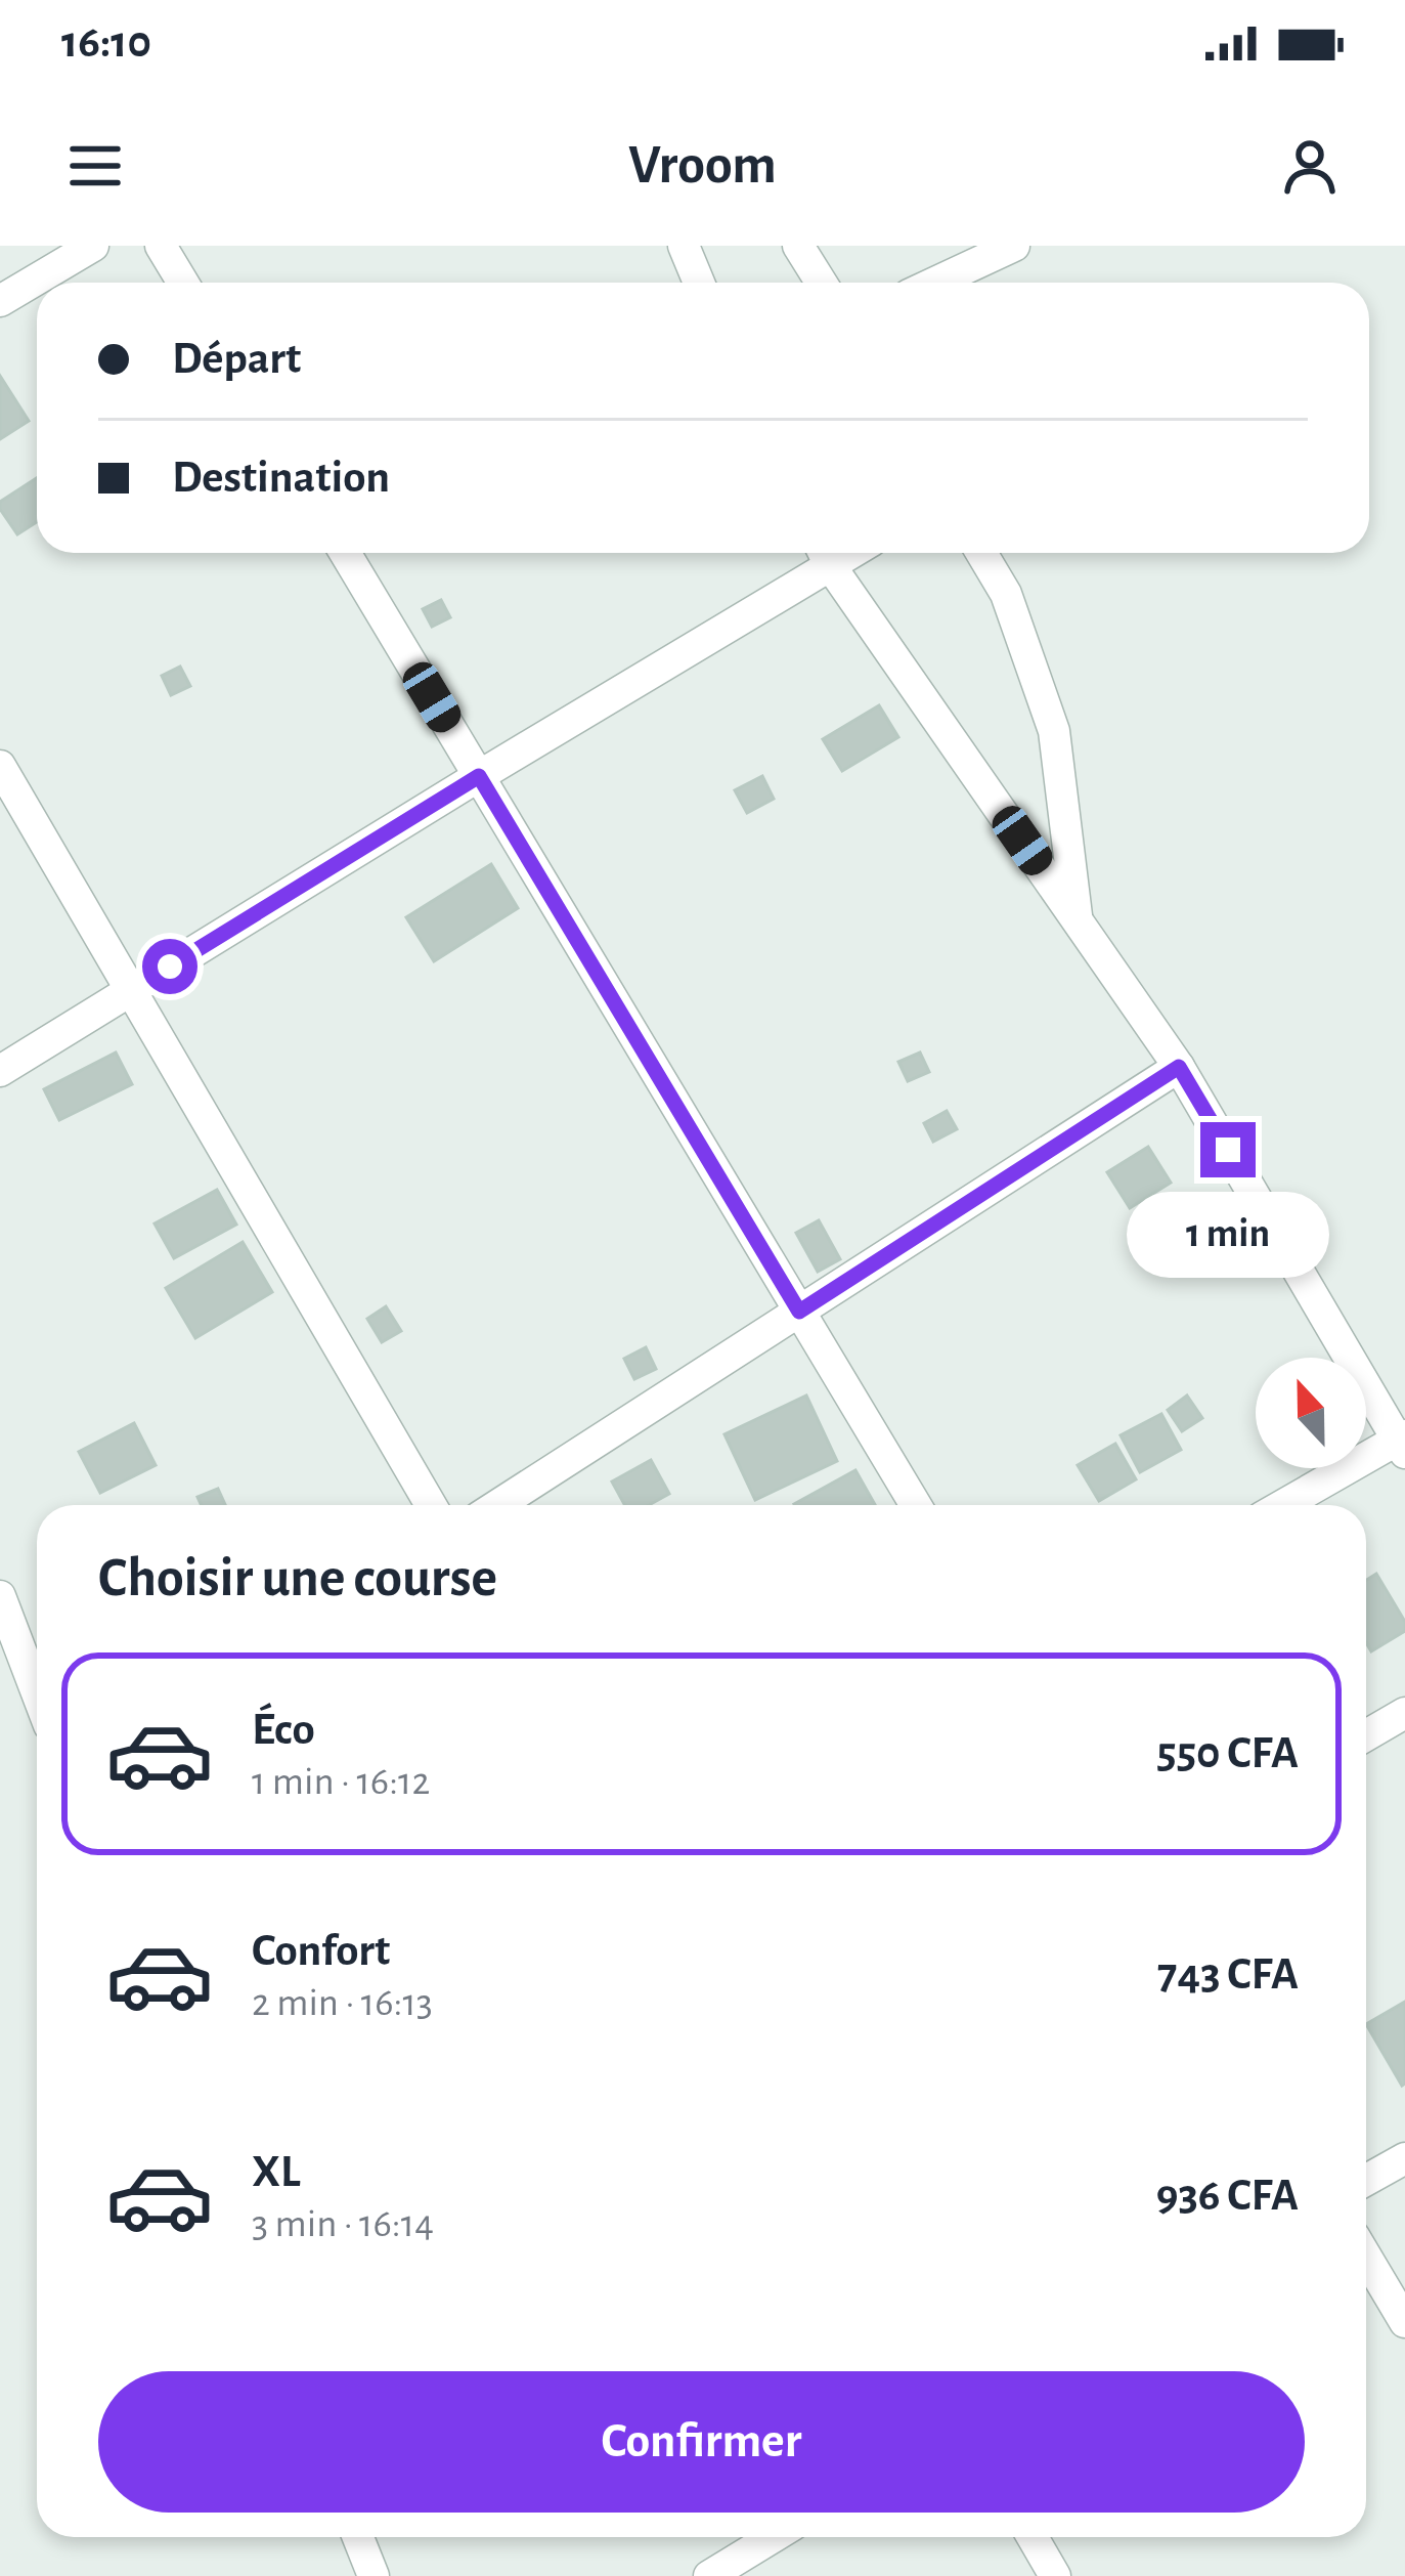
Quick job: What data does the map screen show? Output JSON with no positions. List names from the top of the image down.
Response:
{
  "north": "top",
  "page": {
    "status": "16:10",
    "header": "Vroom",
    "banner": ["Départ", "Destination"],
    "bubble": "1 min",
    "heading": "Choisir une course",
    "list": [
      {
        "name": "Éco",
        "note": "1 min · 16:12",
        "value": "550 CFA"
      },
      {
        "name": "Confort",
        "note": "2 min · 16:13",
        "value": "743 CFA"
      },
      {
        "name": "XL",
        "note": "3 min · 16:14",
        "value": "936 CFA"
      }
    ],
    "buttons": "Confirmer"
  }
}
